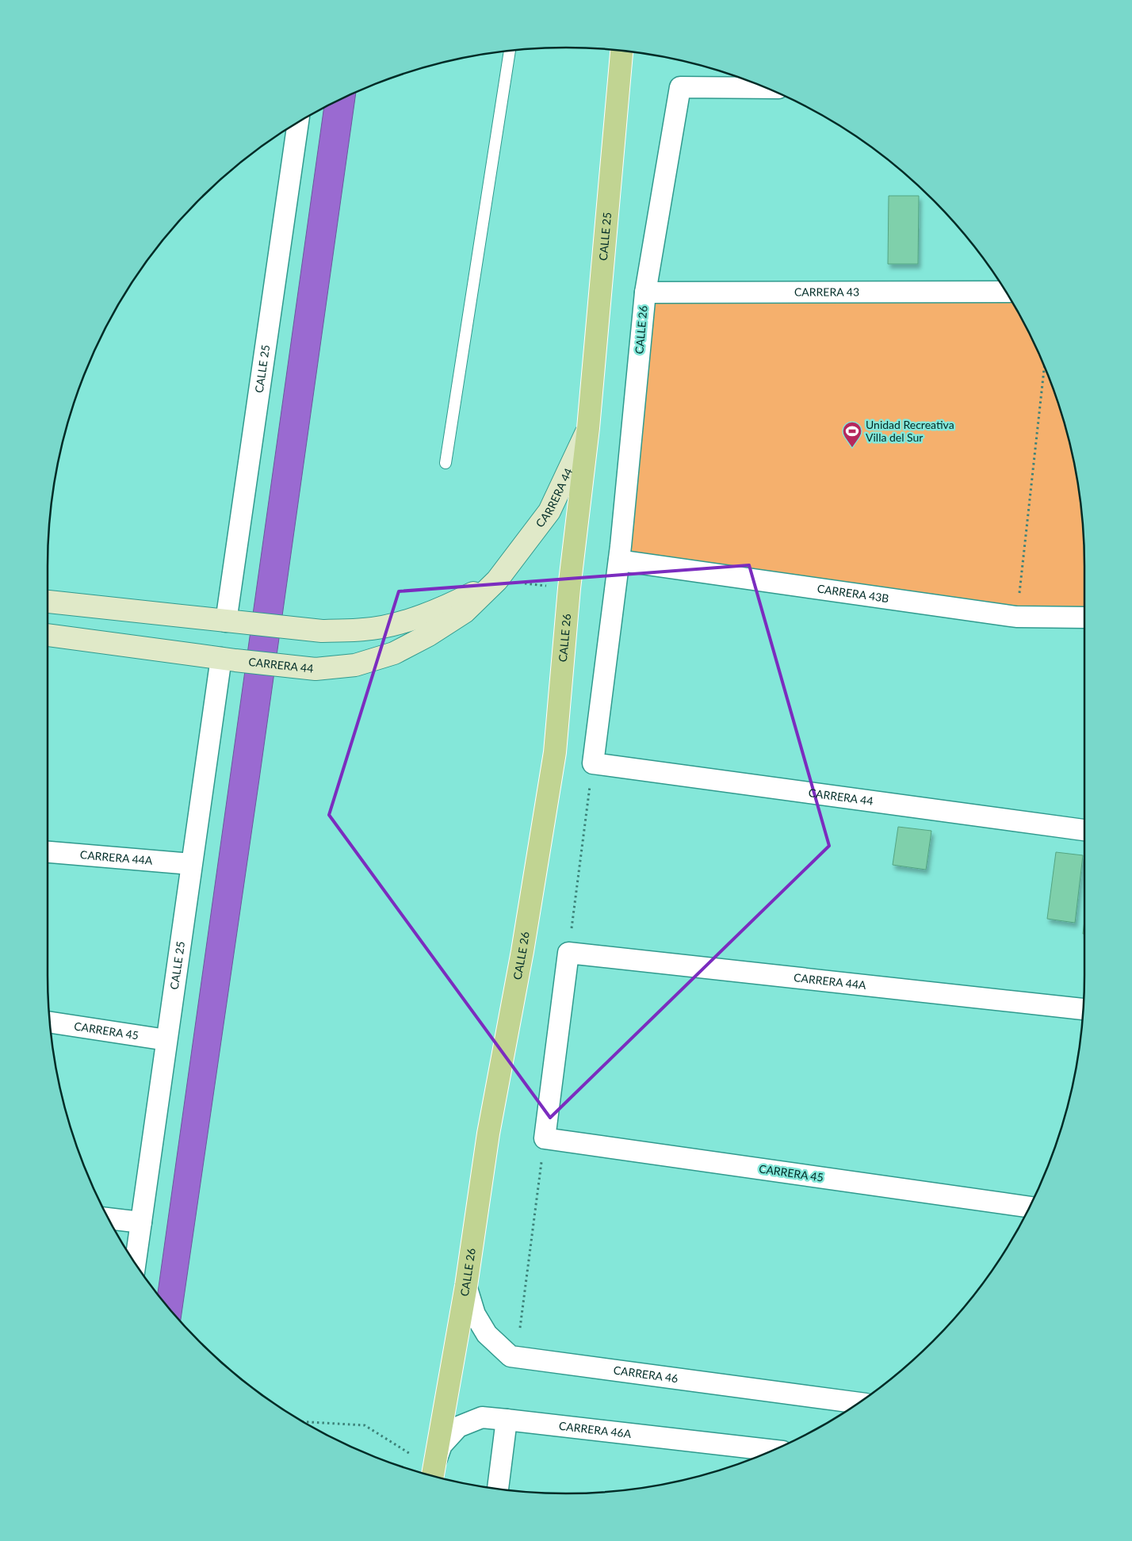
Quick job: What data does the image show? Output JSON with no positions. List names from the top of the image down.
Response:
{
  "streets": {
    "main road": ["CALLE 25", "CALLE 26", "CARRERA 44"],
    "street": [
      "CARRERA 43",
      "CARRERA 43B",
      "CARRERA 44A",
      "CARRERA 45",
      "CARRERA 46",
      "CARRERA 46A"
    ]
  },
  "crossings": [
    ["CALLE 25", "CALLE 26"],
    ["CALLE 25", "CARRERA 44"],
    ["CALLE 25", "CARRERA 44A"],
    ["CALLE 25", "CARRERA 45"],
    ["CARRERA 43", "CALLE 26"],
    ["CALLE 26", "CARRERA 44"],
    ["CALLE 26", "CARRERA 43B"],
    ["CALLE 26", "CARRERA 46"],
    ["CALLE 26", "CARRERA 46A"]
  ],
  "places": {
    "sports": ["Unidad Recreativa Villa del Sur"]
  }
}
